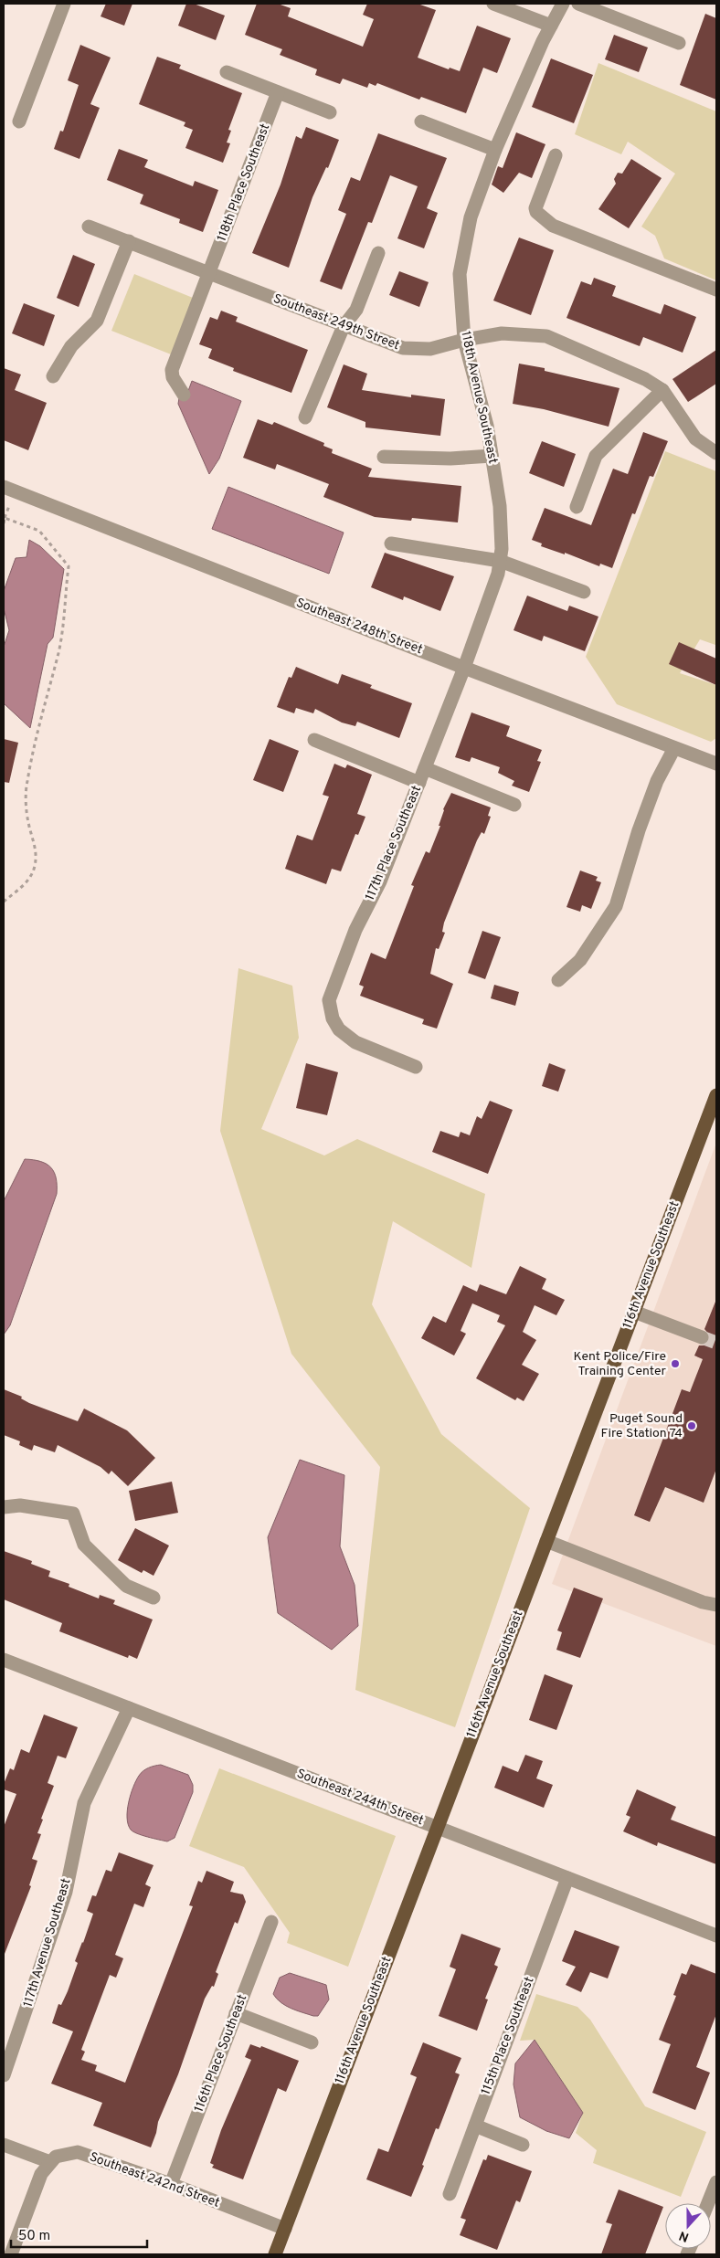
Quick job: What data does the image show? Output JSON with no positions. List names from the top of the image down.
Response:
{
  "streets": {
    "main road": ["116th Avenue Southeast"],
    "street": [
      "118th Place Southeast",
      "Southeast 249th Street",
      "118th Avenue Southeast",
      "Southeast 248th Street",
      "117th Place Southeast",
      "Southeast 244th Street",
      "117th Avenue Southeast",
      "115th Place Southeast",
      "116th Place Southeast",
      "Southeast 242nd Street"
    ]
  },
  "crossings": [
    ["118th Place Southeast", "Southeast 249th Street"],
    ["Southeast 249th Street", "118th Avenue Southeast"],
    ["118th Avenue Southeast", "Southeast 248th Street"],
    ["118th Avenue Southeast", "117th Place Southeast"],
    ["Southeast 248th Street", "117th Place Southeast"],
    ["116th Avenue Southeast", "Southeast 244th Street"],
    ["116th Avenue Southeast", "Southeast 242nd Street"],
    ["Southeast 244th Street", "117th Avenue Southeast"],
    ["Southeast 244th Street", "115th Place Southeast"],
    ["116th Place Southeast", "Southeast 242nd Street"]
  ],
  "places": ["Kent Police/Fire Training Center", "Puget Sound Fire Station 74"],
  "scale_bar": "50 m",
  "north": "bottom"
}
